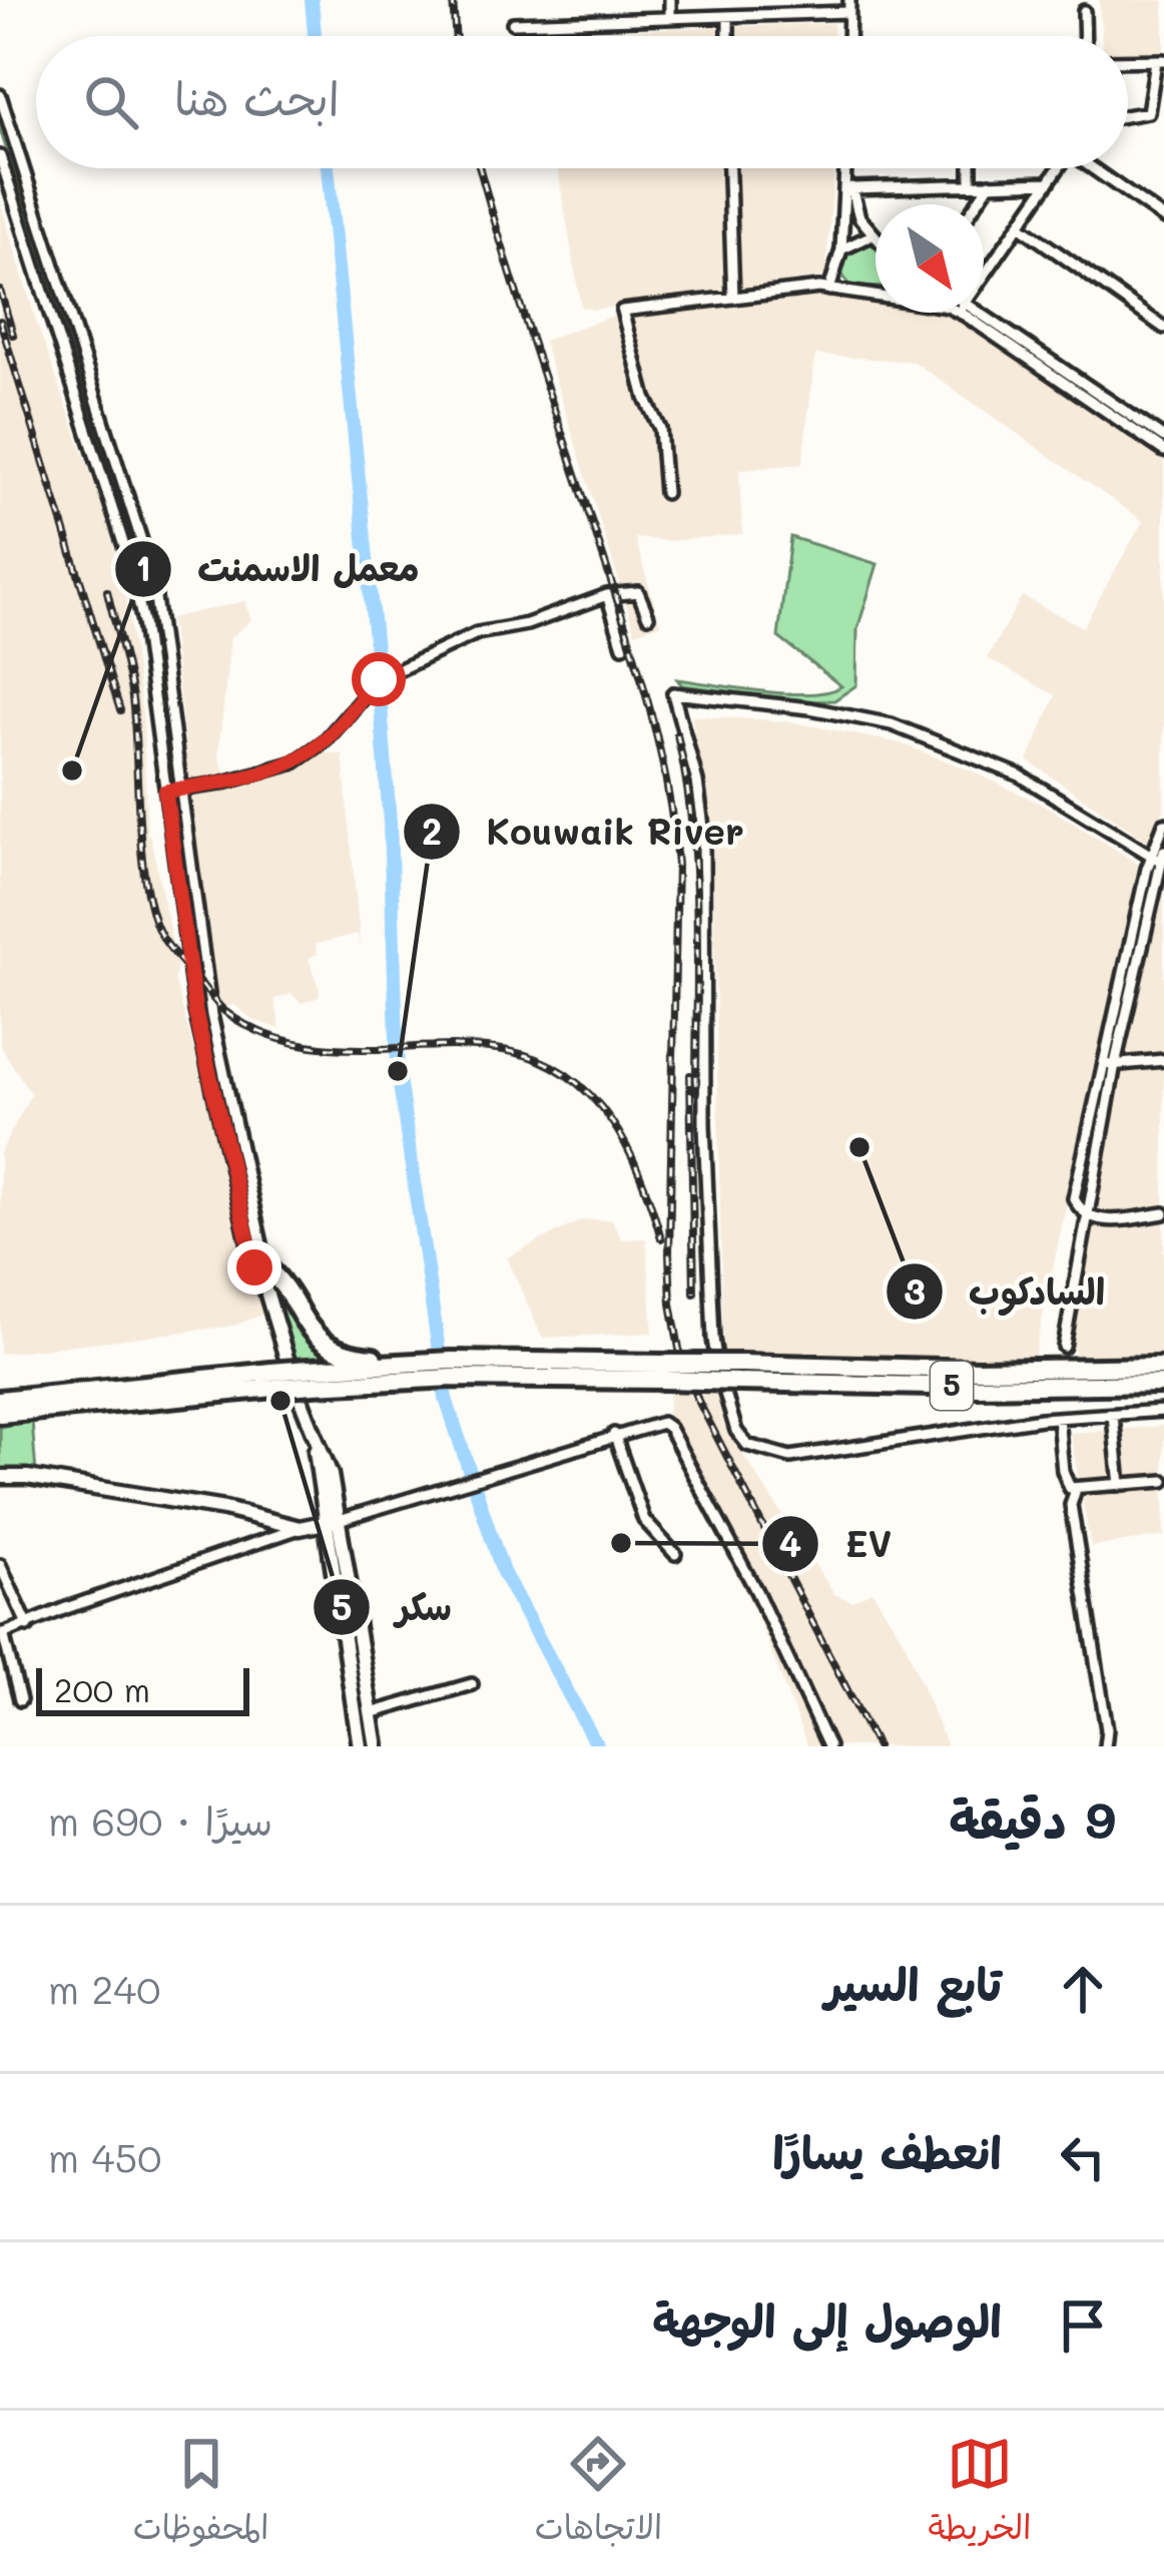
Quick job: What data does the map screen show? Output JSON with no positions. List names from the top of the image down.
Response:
{
  "streets": {
    "highway": ["5"]
  },
  "places": [
    "معمل الاسمنت",
    "Kouwaik River",
    "السادكوب",
    "سكر",
    "EV"
  ],
  "scale_bar": "200 m",
  "north": "bottom right",
  "page": {
    "search": "ابحث هنا",
    "scale": "200 m",
    "heading": ["9 دقيقة", "سيرًا · 690 m"],
    "list": [
      ["تابع السير", "240 m"],
      ["انعطف يسارًا", "450 m"],
      "الوصول إلى الوجهة"
    ],
    "nav": ["الخريطة", "الاتجاهات", "المحفوظات"]
  }
}
